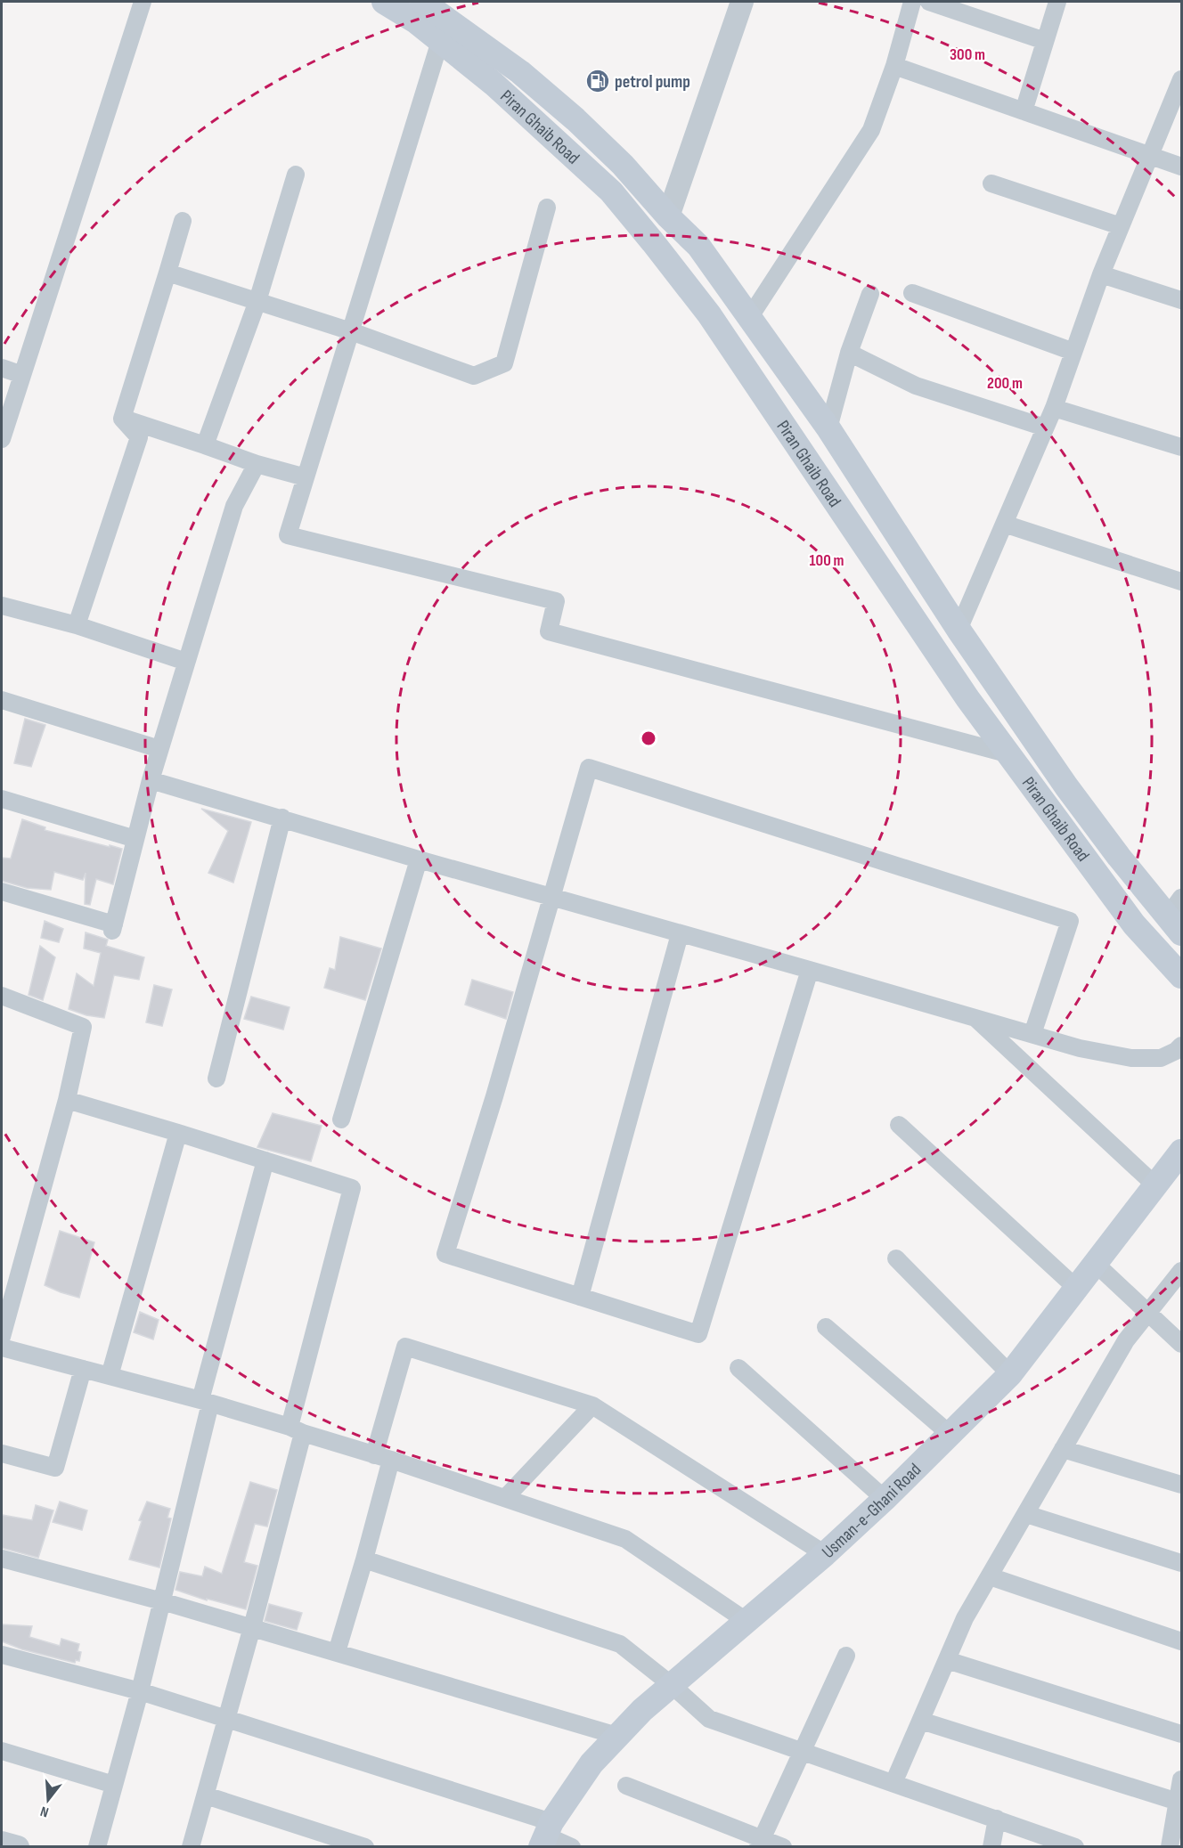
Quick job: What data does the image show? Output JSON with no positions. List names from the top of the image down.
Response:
{
  "streets": {
    "main road": ["Piran Ghaib Road", "Usman-e-Ghani Road"]
  },
  "places": {
    "fuel station": ["petrol pump"]
  },
  "north": "bottom",
  "rings": ["300 m", "200 m", "100 m"]
}
